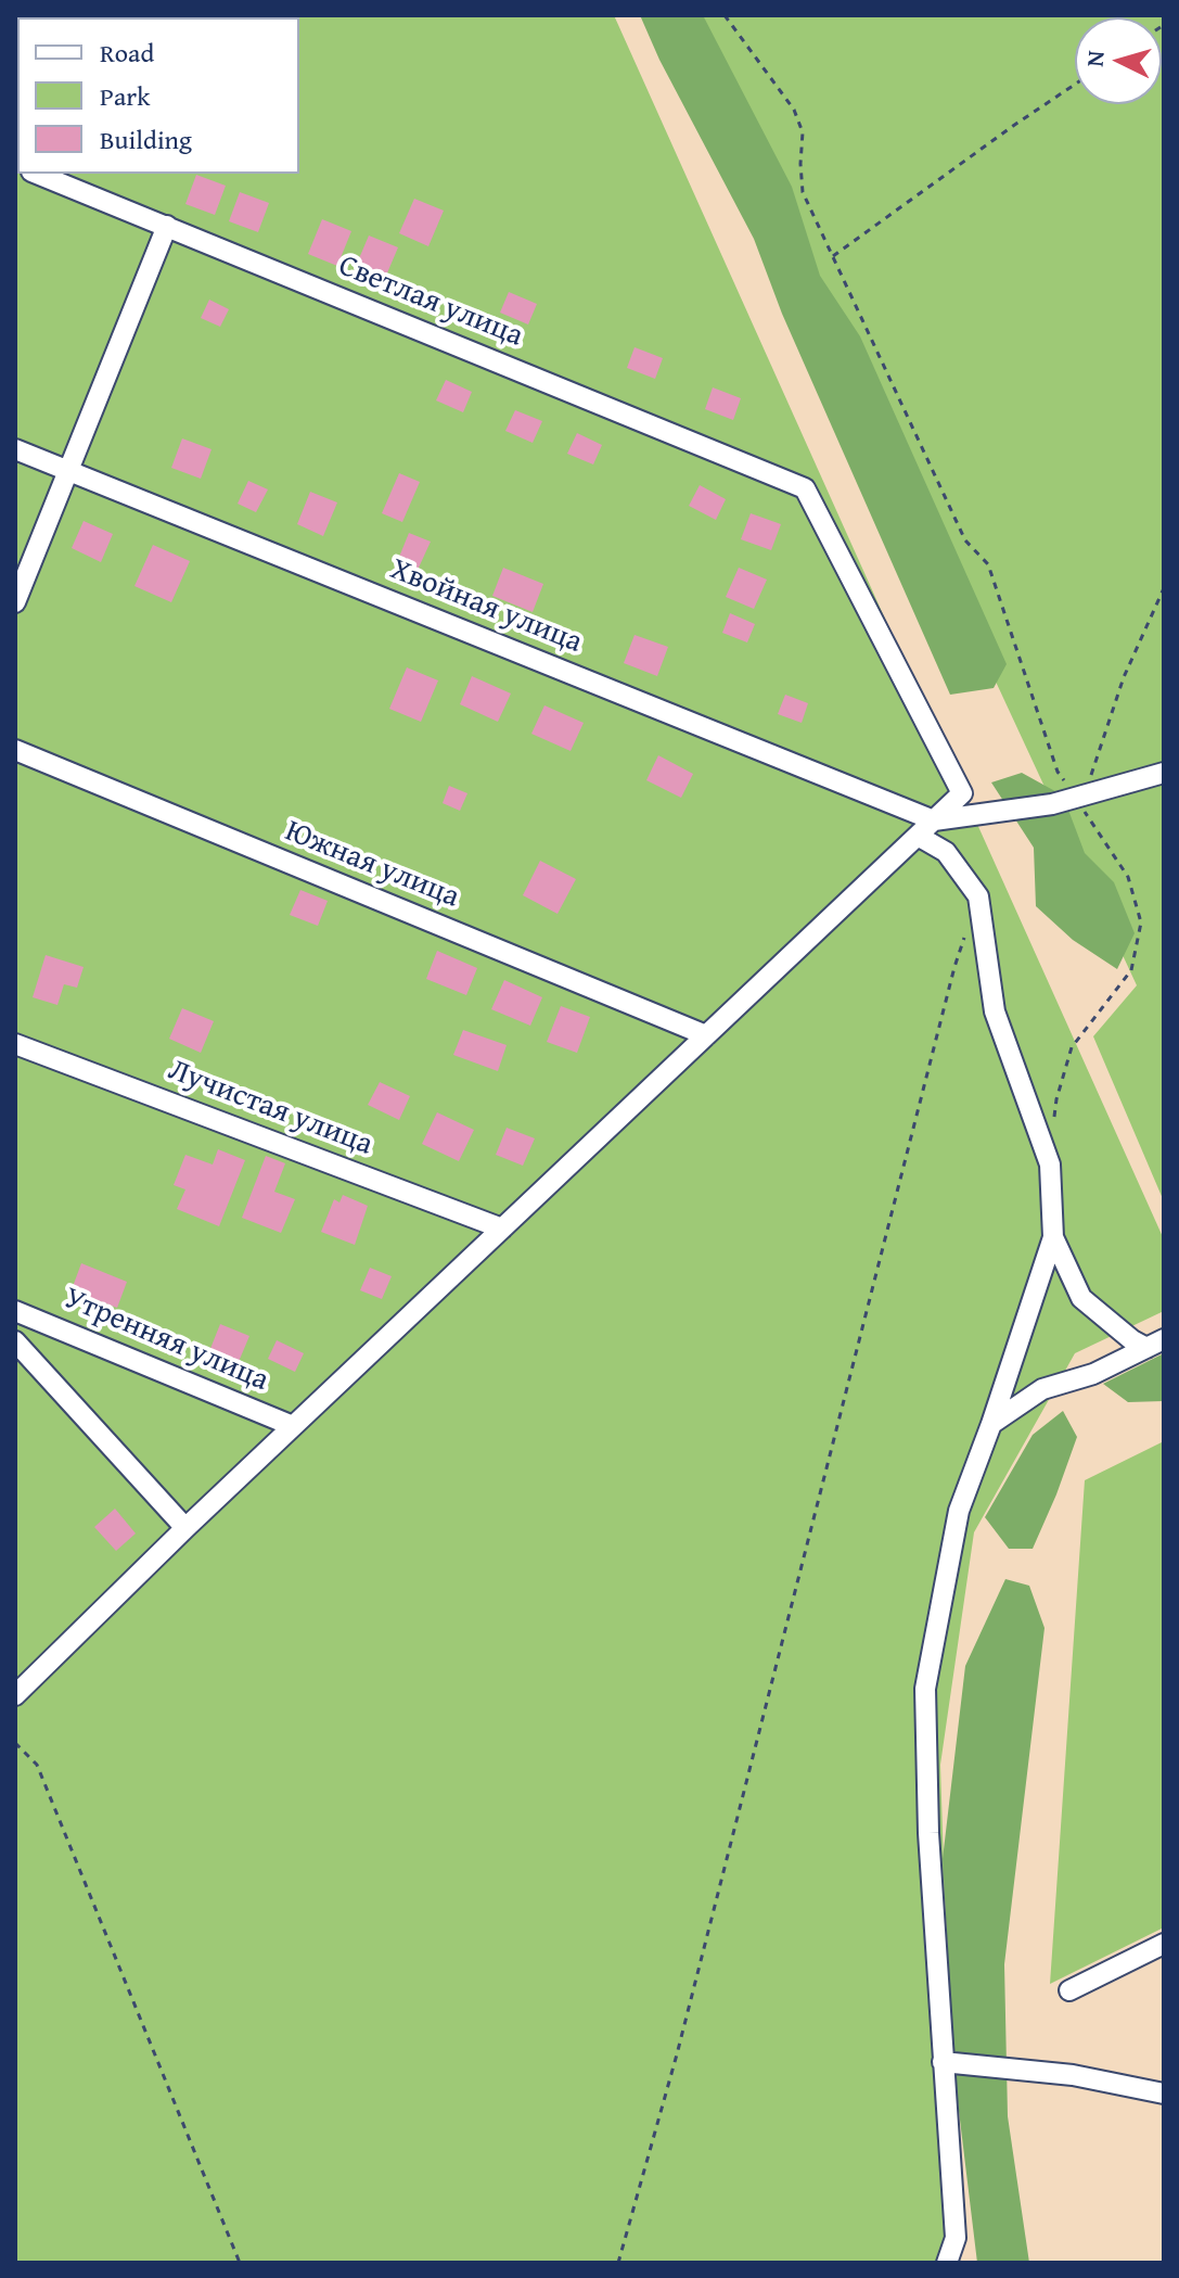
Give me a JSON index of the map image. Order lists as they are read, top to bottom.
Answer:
{
  "streets": {
    "street": [
      "Светлая улица",
      "Хвойная улица",
      "Южная улица",
      "Лучистая улица",
      "Утренняя улица"
    ]
  },
  "crossings": [
    ["Светлая улица", "Хвойная улица"]
  ],
  "legend": ["Road", "Park", "Building"],
  "north": "left"
}
